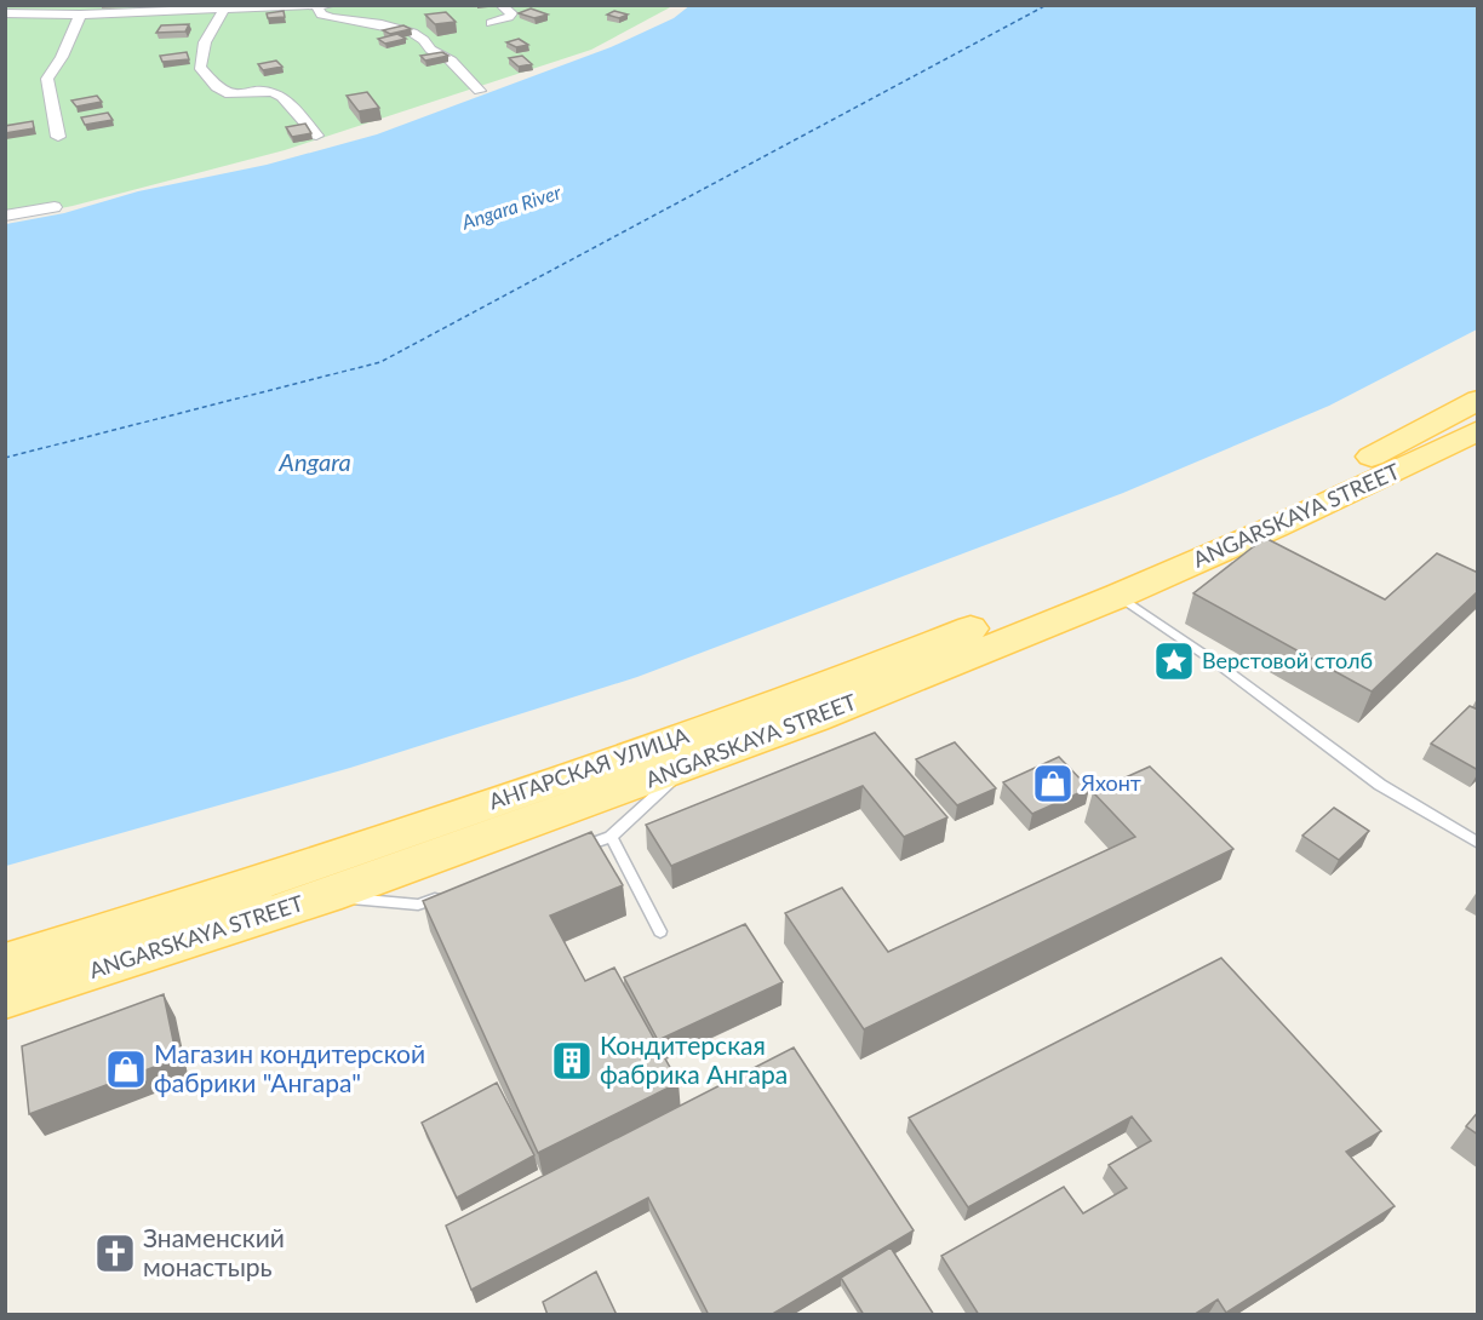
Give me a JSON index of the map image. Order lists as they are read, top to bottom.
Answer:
{
  "streets": {
    "main road": ["ANGARSKAYA STREET", "АНГАРСКАЯ УЛИЦА"]
  },
  "water": ["Angara River", "Angara"],
  "places": {
    "place": ["Верстовой столб"],
    "shop": ["Яхонт", "Магазин кондитерской фабрики \"Ангара\""],
    "building": ["Кондитерская фабрика Ангара"],
    "church": ["Знаменский монастырь"]
  }
}
